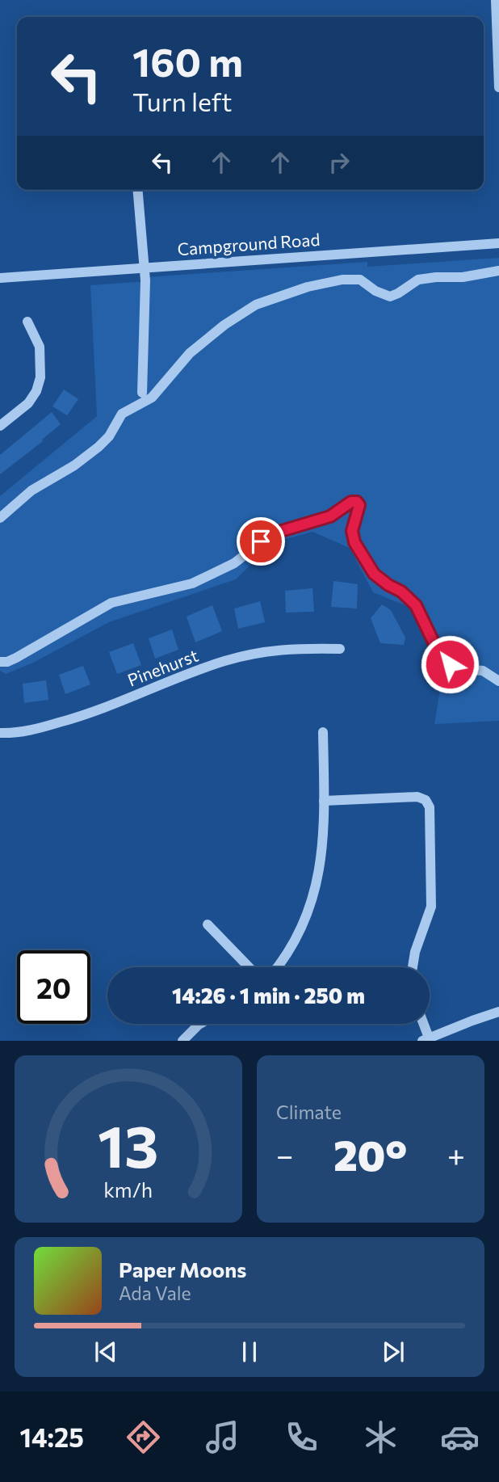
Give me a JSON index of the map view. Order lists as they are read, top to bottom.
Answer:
{
  "streets": {
    "street": ["Campground Road", "Pinehurst"]
  },
  "page": {
    "turn": ["160 m", "Turn left"],
    "limit": "20",
    "trip": "14:26 · 1 min · 250 m",
    "tile": "Climate",
    "heat": ["−", "20°", "+"],
    "song": ["Paper Moons", "Ada Vale"],
    "tabs": "14:25",
    "gauge": ["13", "km/h"]
  }
}
